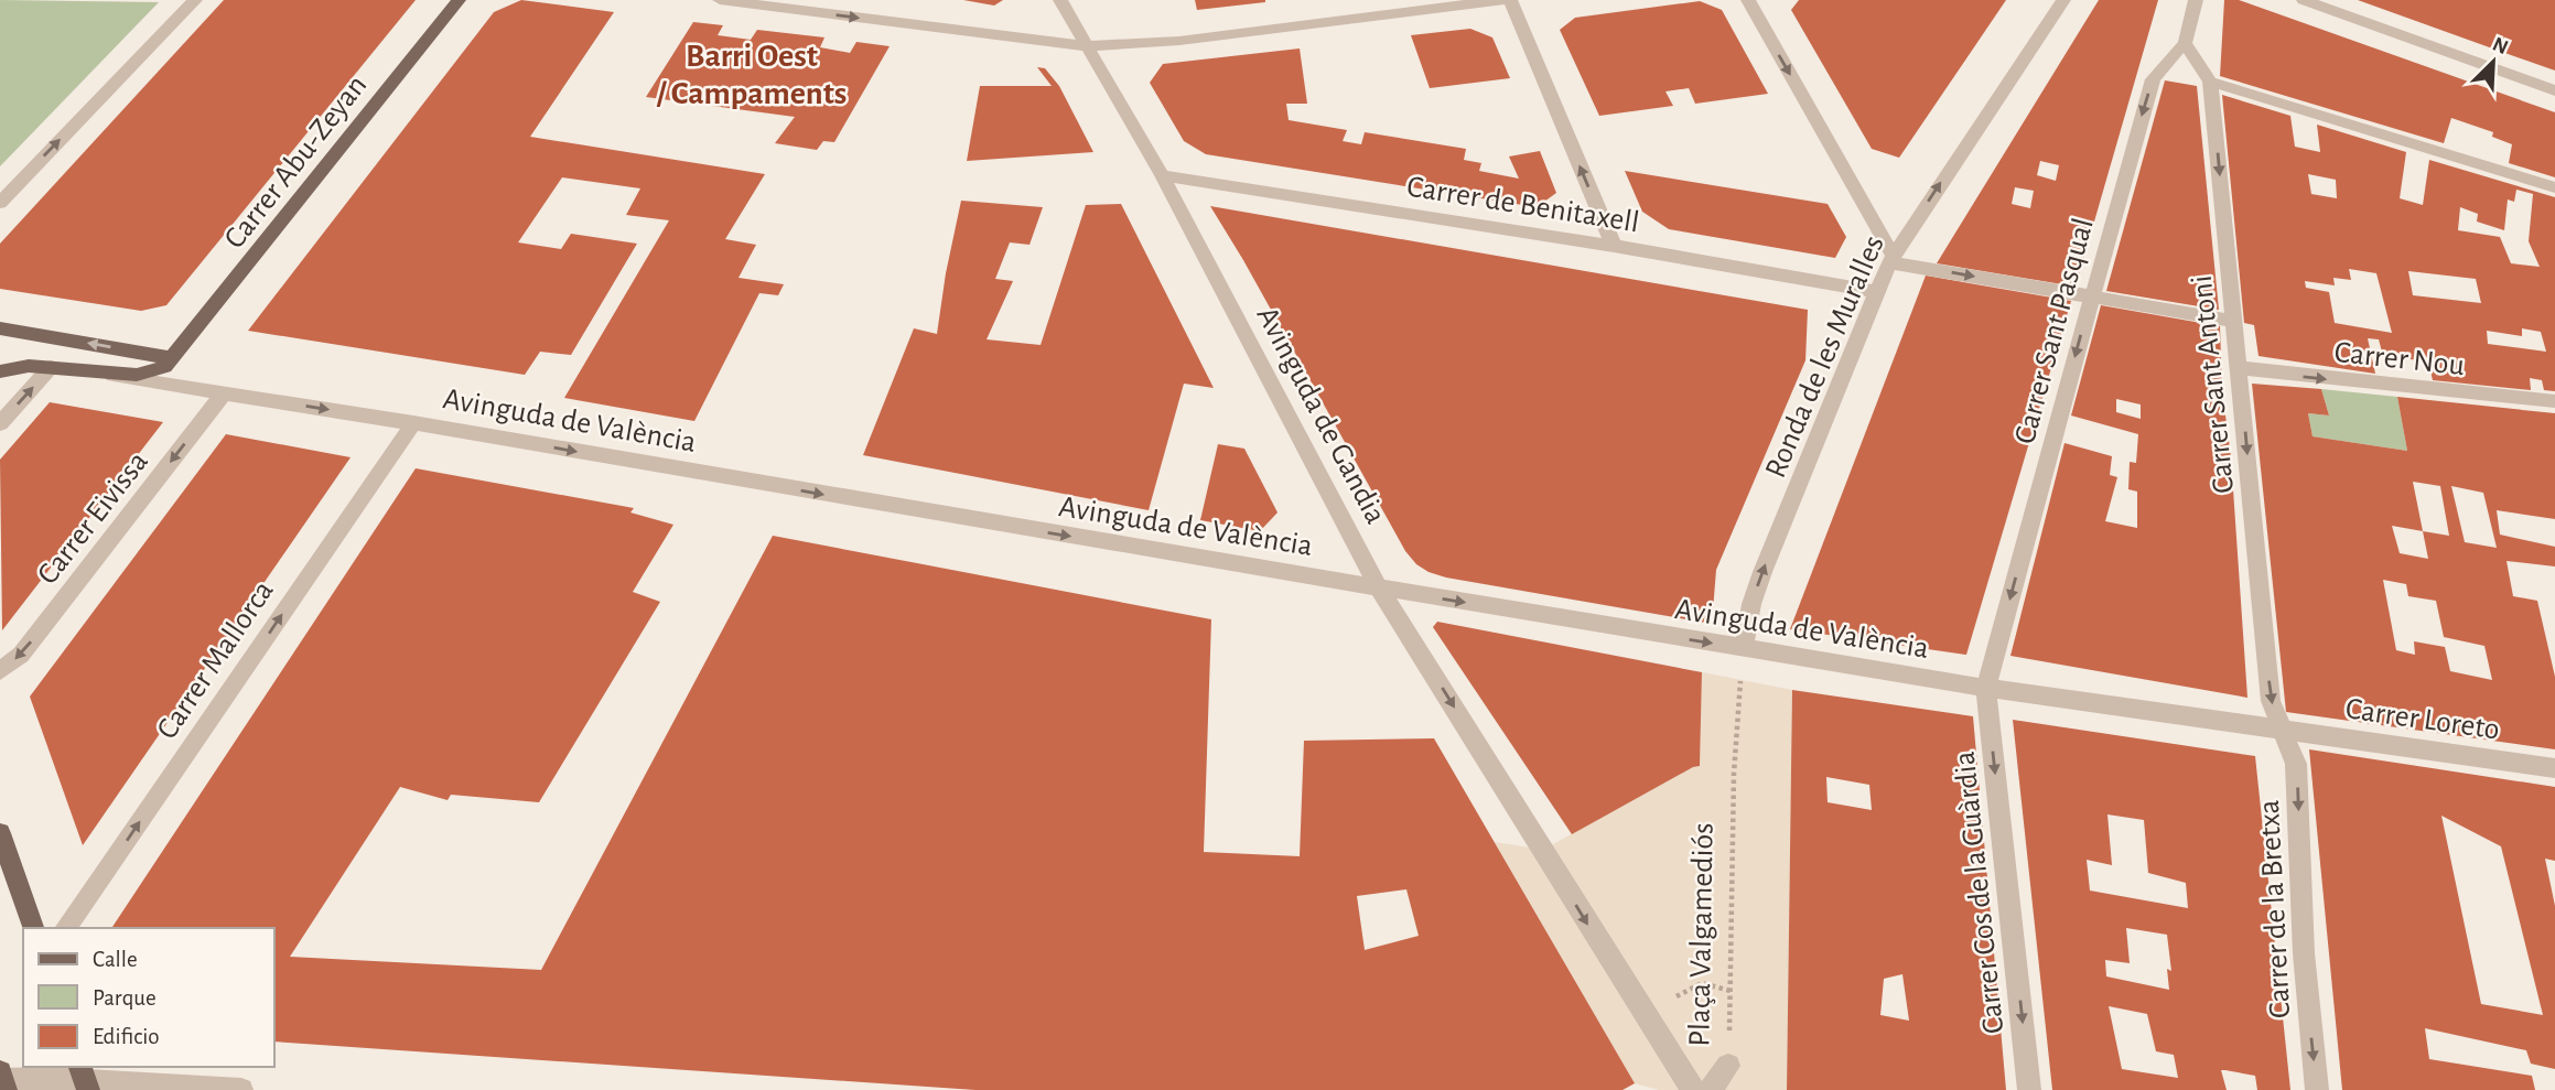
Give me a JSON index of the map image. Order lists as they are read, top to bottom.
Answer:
{
  "streets": {
    "main road": ["Carrer Abu-Zeyan", "Avinguda de València"],
    "street": [
      "Carrer de Benitaxell",
      "Carrer Sant Pasqual",
      "Ronda de les Muralles",
      "Carrer Nou",
      "Carrer Sant Antoni",
      "Avinguda de Gandia",
      "Carrer Eivissa",
      "Carrer Mallorca",
      "Carrer Loreto",
      "Carrer Cos de la Guàrdia",
      "Carrer de la Bretxa",
      "Plaça Valgamediós"
    ]
  },
  "crossings": [
    ["Carrer Abu-Zeyan", "Avinguda de València"],
    ["Carrer de Benitaxell", "Ronda de les Muralles"],
    ["Carrer de Benitaxell", "Avinguda de Gandia"],
    ["Carrer Sant Pasqual", "Carrer Sant Antoni"],
    ["Carrer Sant Pasqual", "Avinguda de València"],
    ["Carrer Sant Pasqual", "Carrer Cos de la Guàrdia"],
    ["Ronda de les Muralles", "Avinguda de València"],
    ["Ronda de les Muralles", "Plaça Valgamediós"],
    ["Carrer Nou", "Carrer Sant Antoni"],
    ["Carrer Sant Antoni", "Avinguda de València"],
    ["Carrer Sant Antoni", "Carrer Loreto"],
    ["Carrer Sant Antoni", "Carrer de la Bretxa"],
    ["Avinguda de Gandia", "Avinguda de València"],
    ["Avinguda de Gandia", "Plaça Valgamediós"],
    ["Avinguda de València", "Carrer Eivissa"],
    ["Avinguda de València", "Carrer Mallorca"],
    ["Avinguda de València", "Carrer Loreto"],
    ["Avinguda de València", "Carrer Cos de la Guàrdia"],
    ["Avinguda de València", "Carrer de la Bretxa"],
    ["Avinguda de València", "Plaça Valgamediós"],
    ["Carrer Loreto", "Carrer de la Bretxa"]
  ],
  "one_way": [
    "Carrer Sant Pasqual",
    "Ronda de les Muralles",
    "Carrer Nou",
    "Carrer Sant Antoni",
    "Avinguda de València",
    "Carrer Eivissa",
    "Carrer Mallorca",
    "Carrer Cos de la Guàrdia",
    "Carrer de la Bretxa",
    "Plaça Valgamediós"
  ],
  "districts": ["Barri Oest / Campaments"],
  "legend": ["Calle", "Parque", "Edificio"],
  "north": "top right"
}
